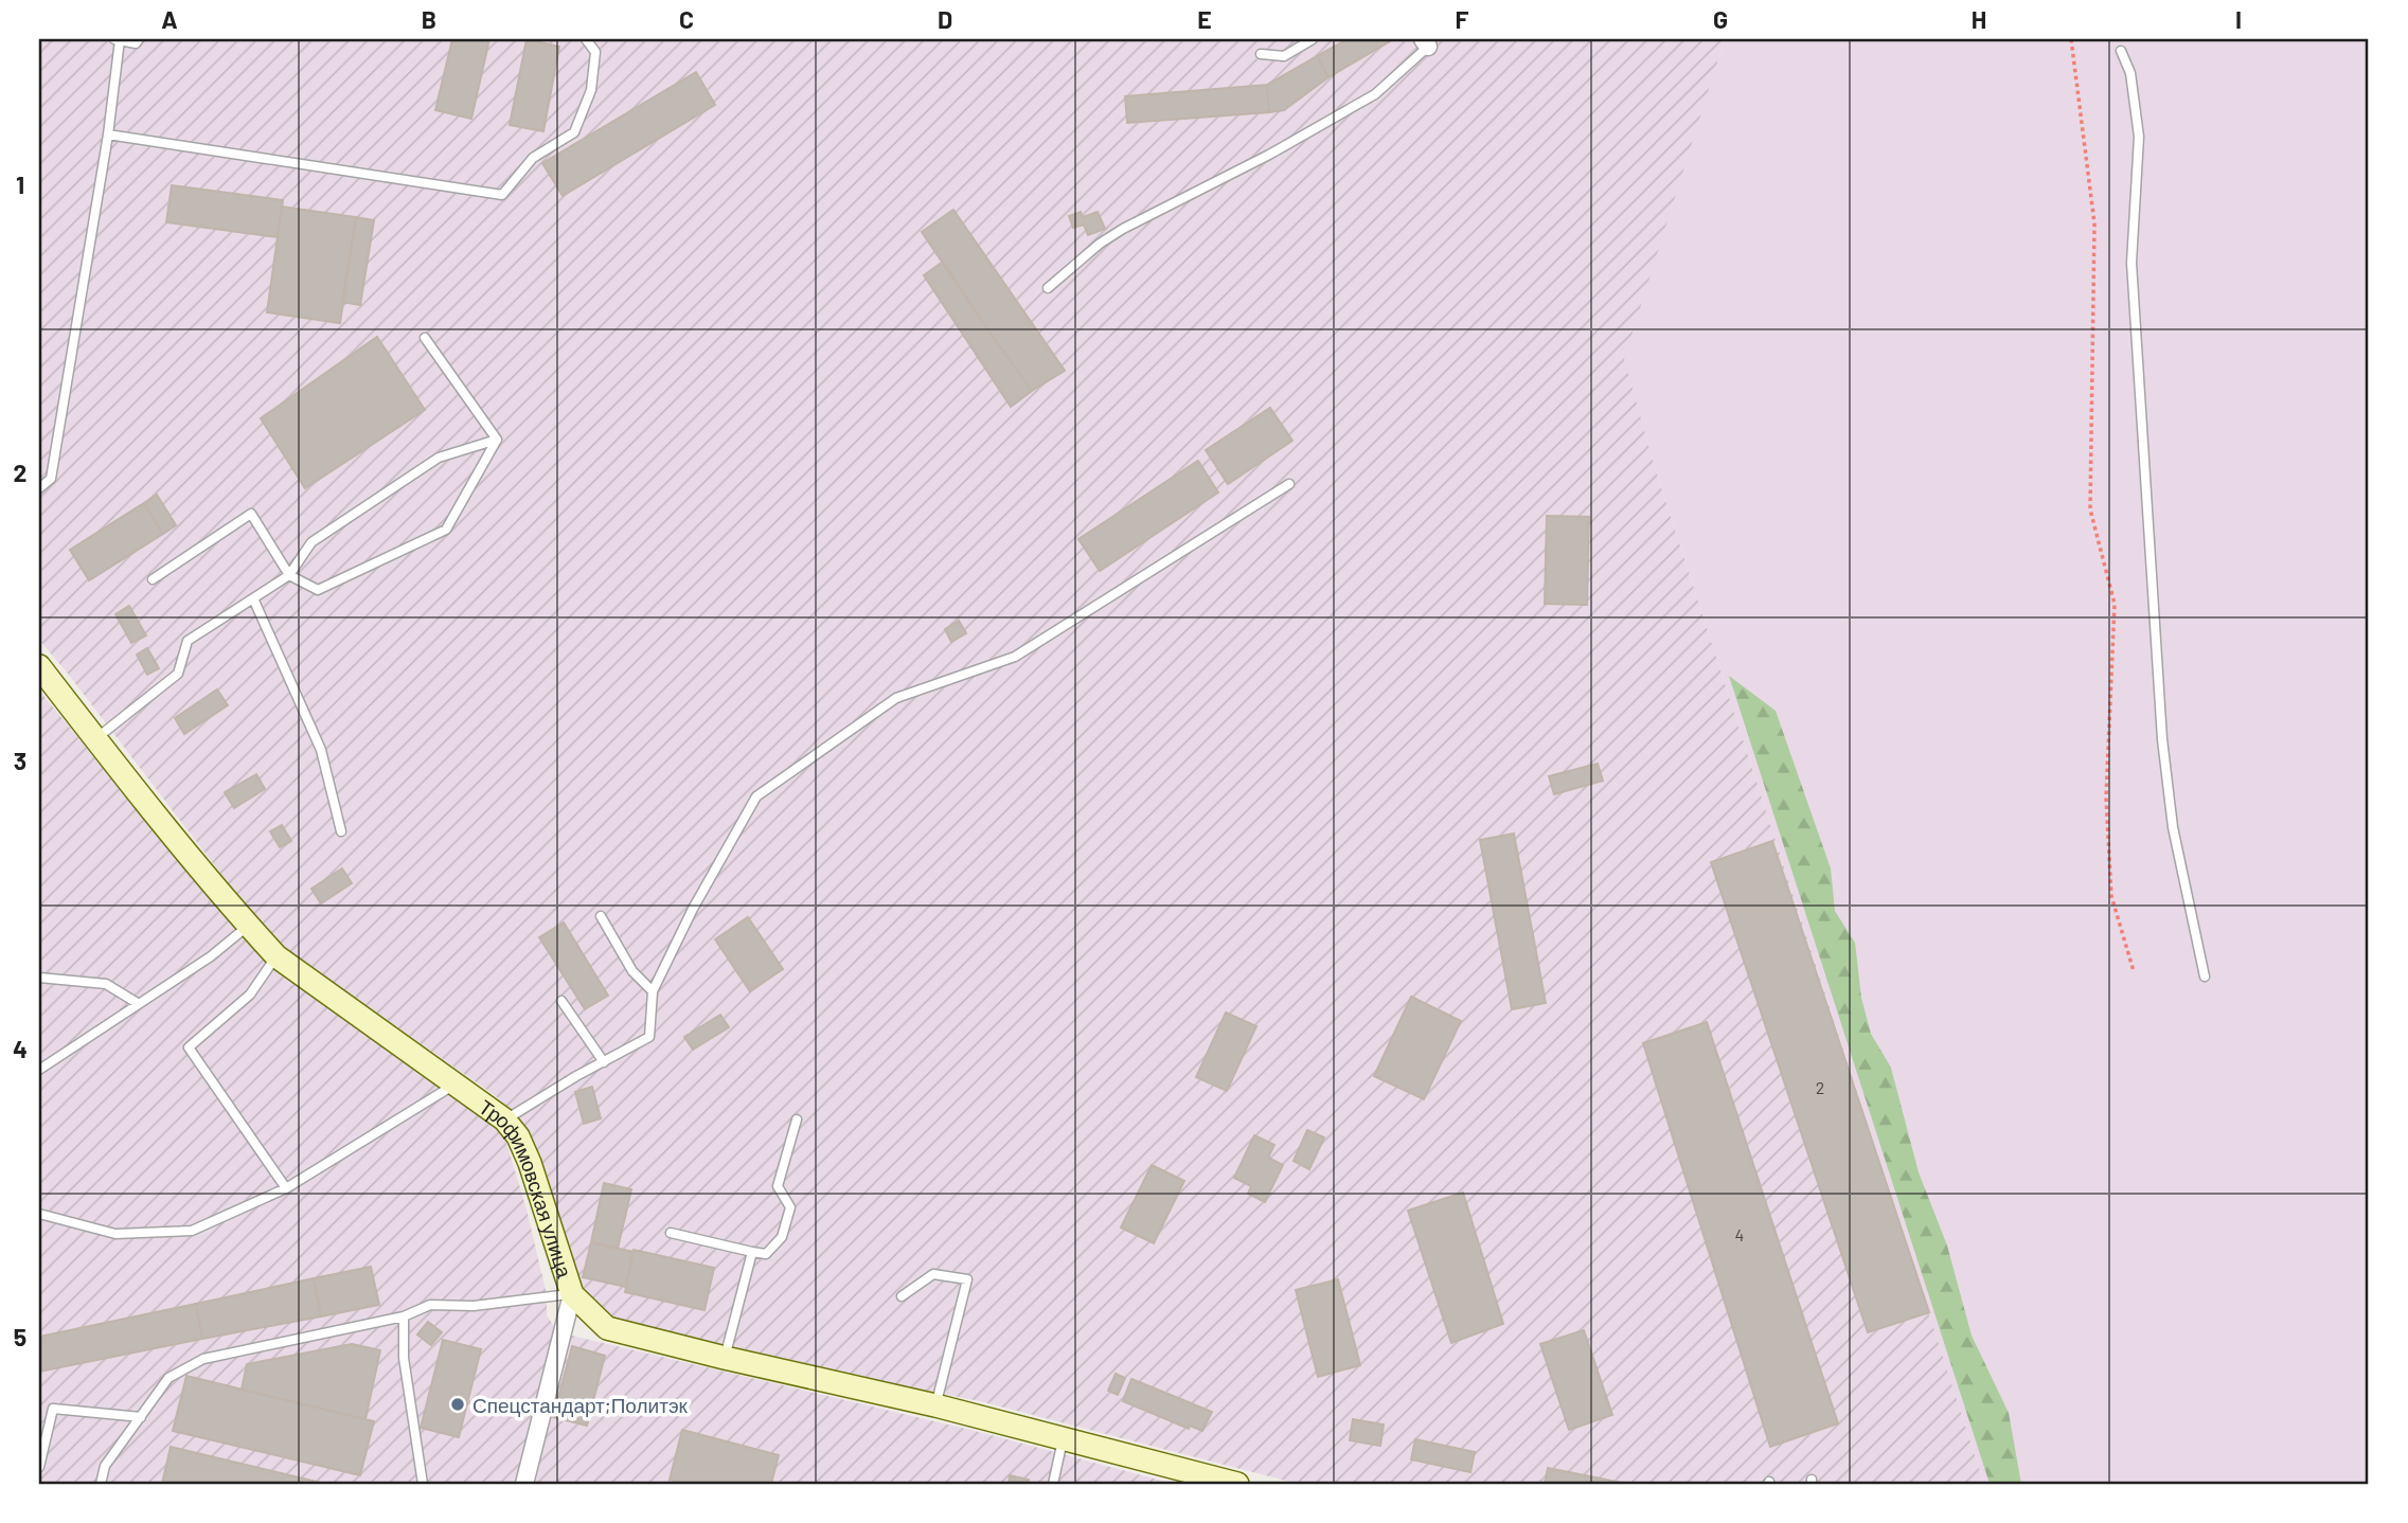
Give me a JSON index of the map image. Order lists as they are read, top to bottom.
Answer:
{
  "streets": {
    "street": ["Трофимовская улица"]
  },
  "places": ["Спецстандарт;Политэк"],
  "house_numbers": ["2", "4"],
  "grid": {
    "columns": [
      "A",
      "B",
      "C",
      "D",
      "E",
      "F",
      "G",
      "H",
      "I"
    ],
    "rows": [
      "1",
      "2",
      "3",
      "4",
      "5"
    ]
  }
}
